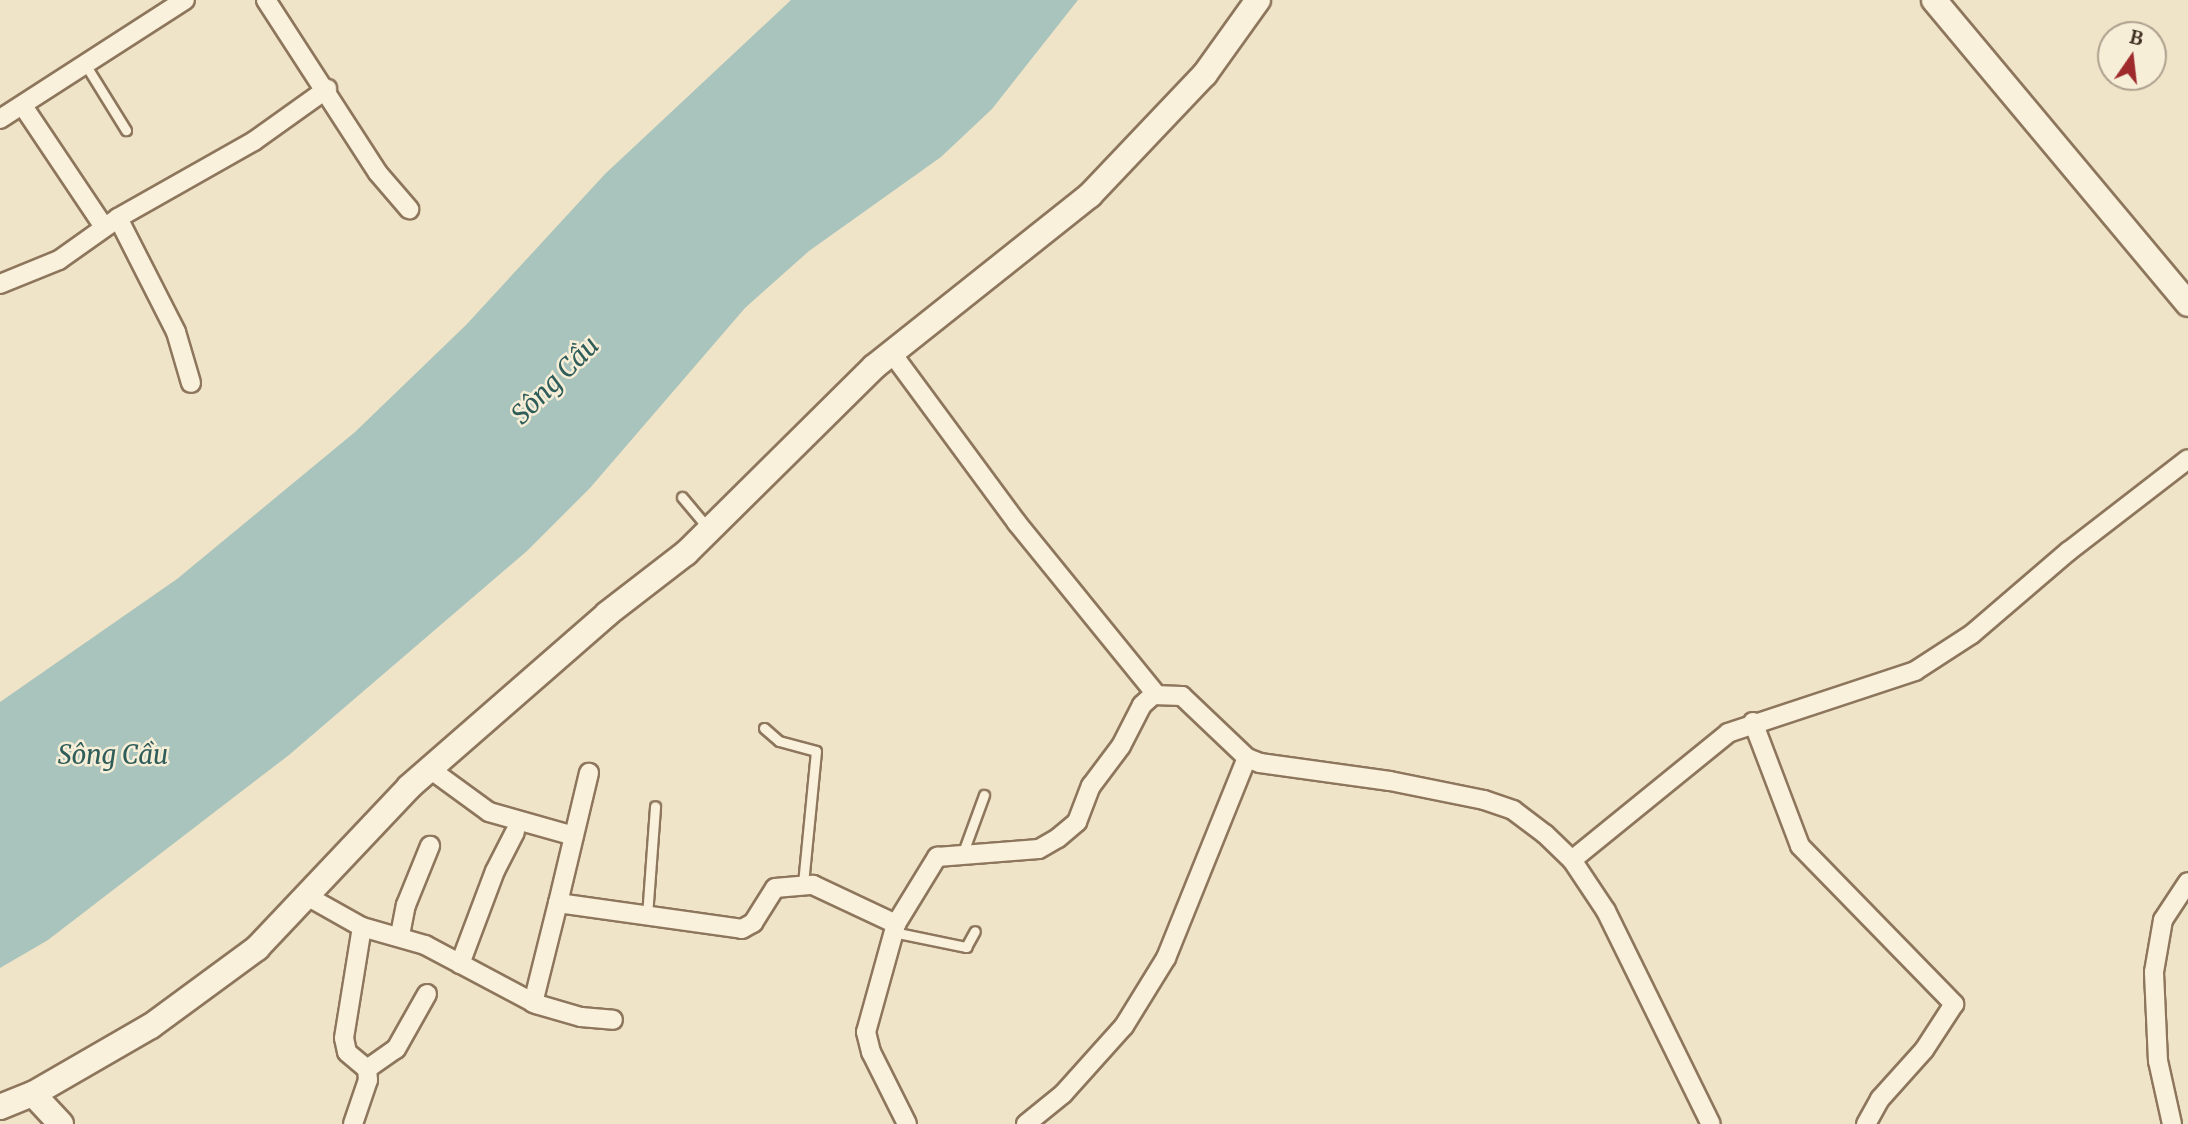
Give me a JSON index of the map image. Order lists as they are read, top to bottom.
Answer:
{
  "water": ["Sông Cầu"],
  "north": "top"
}
